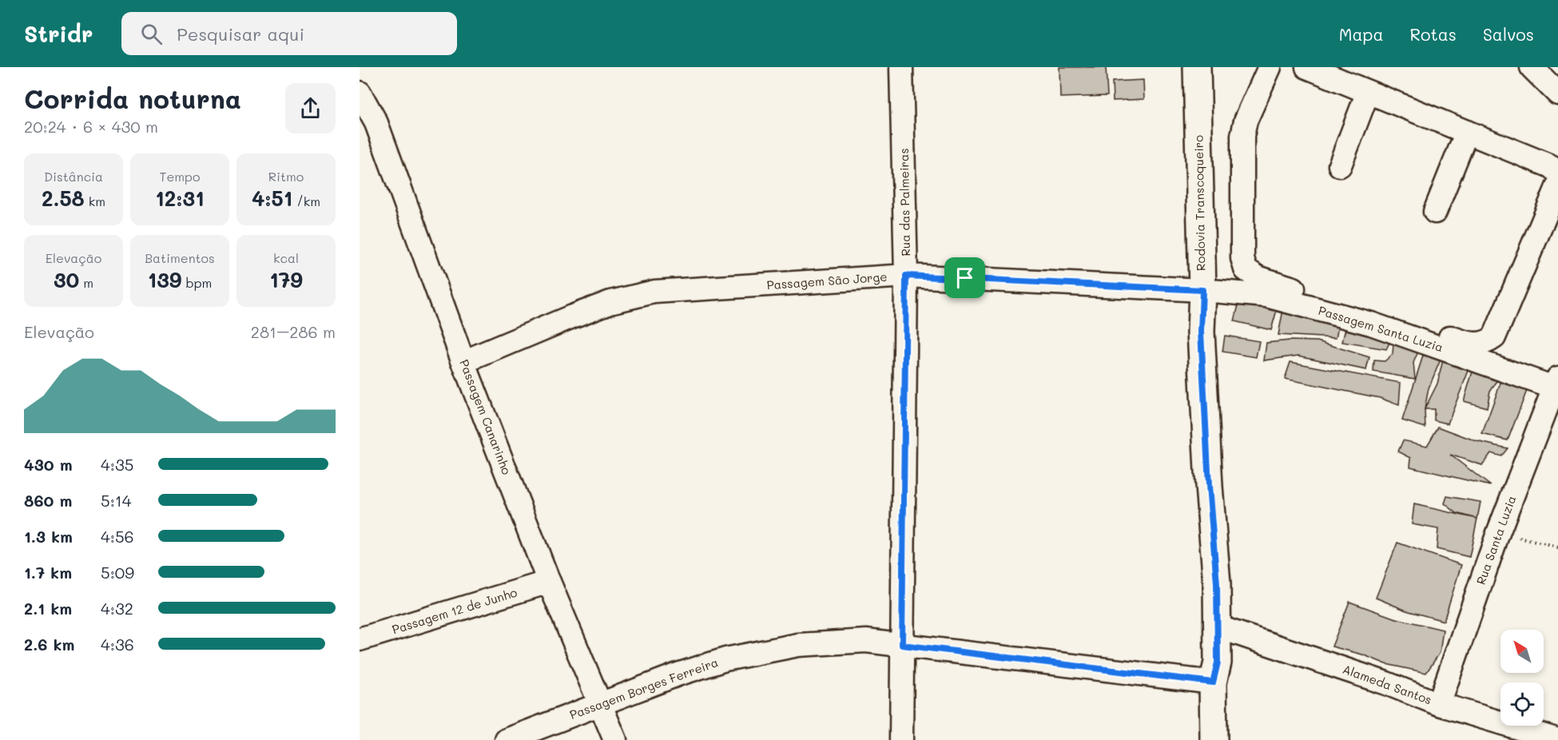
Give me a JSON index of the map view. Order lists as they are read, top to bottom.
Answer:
{
  "streets": {
    "main road": ["Rodovia Transcoqueiro"],
    "street": [
      "Rua das Palmeiras",
      "Passagem São Jorge",
      "Passagem Santa Luzia",
      "Passagem Canarinho",
      "Rua Santa Luzia",
      "Passagem 12 de Junho",
      "Alameda Santos",
      "Passagem Borges Ferreira"
    ]
  },
  "crossings": [
    ["Rua das Palmeiras", "Passagem São Jorge"],
    ["Rua das Palmeiras", "Passagem Borges Ferreira"],
    ["Rodovia Transcoqueiro", "Passagem São Jorge"],
    ["Rodovia Transcoqueiro", "Passagem Santa Luzia"],
    ["Rodovia Transcoqueiro", "Alameda Santos"],
    ["Rodovia Transcoqueiro", "Passagem Borges Ferreira"],
    ["Passagem São Jorge", "Passagem Santa Luzia"],
    ["Passagem São Jorge", "Passagem Canarinho"],
    ["Passagem Santa Luzia", "Rua Santa Luzia"],
    ["Passagem Canarinho", "Passagem 12 de Junho"],
    ["Passagem Canarinho", "Passagem Borges Ferreira"],
    ["Rua Santa Luzia", "Alameda Santos"]
  ],
  "north": "top left",
  "page": {
    "header": "Stridr",
    "search": "Pesquisar aqui",
    "nav": ["Mapa", "Rotas", "Salvos"],
    "heading": ["Corrida noturna", "20:24 · 6 × 430 m"],
    "stats": [
      ["Distância", "2.58 km"],
      ["Tempo", "12:31"],
      ["Ritmo", "4:51 /km"],
      ["Elevação", "30 m"],
      ["Batimentos", "139 bpm"],
      ["kcal", "179"]
    ],
    "chart": ["Elevação", "281–286 m"],
    "list": [
      {
        "name": "430 m",
        "note": "4:35"
      },
      {
        "name": "860 m",
        "note": "5:14"
      },
      {
        "name": "1.3 km",
        "note": "4:56"
      },
      {
        "name": "1.7 km",
        "note": "5:09"
      },
      {
        "name": "2.1 km",
        "note": "4:32"
      },
      {
        "name": "2.6 km",
        "note": "4:36"
      }
    ]
  }
}
